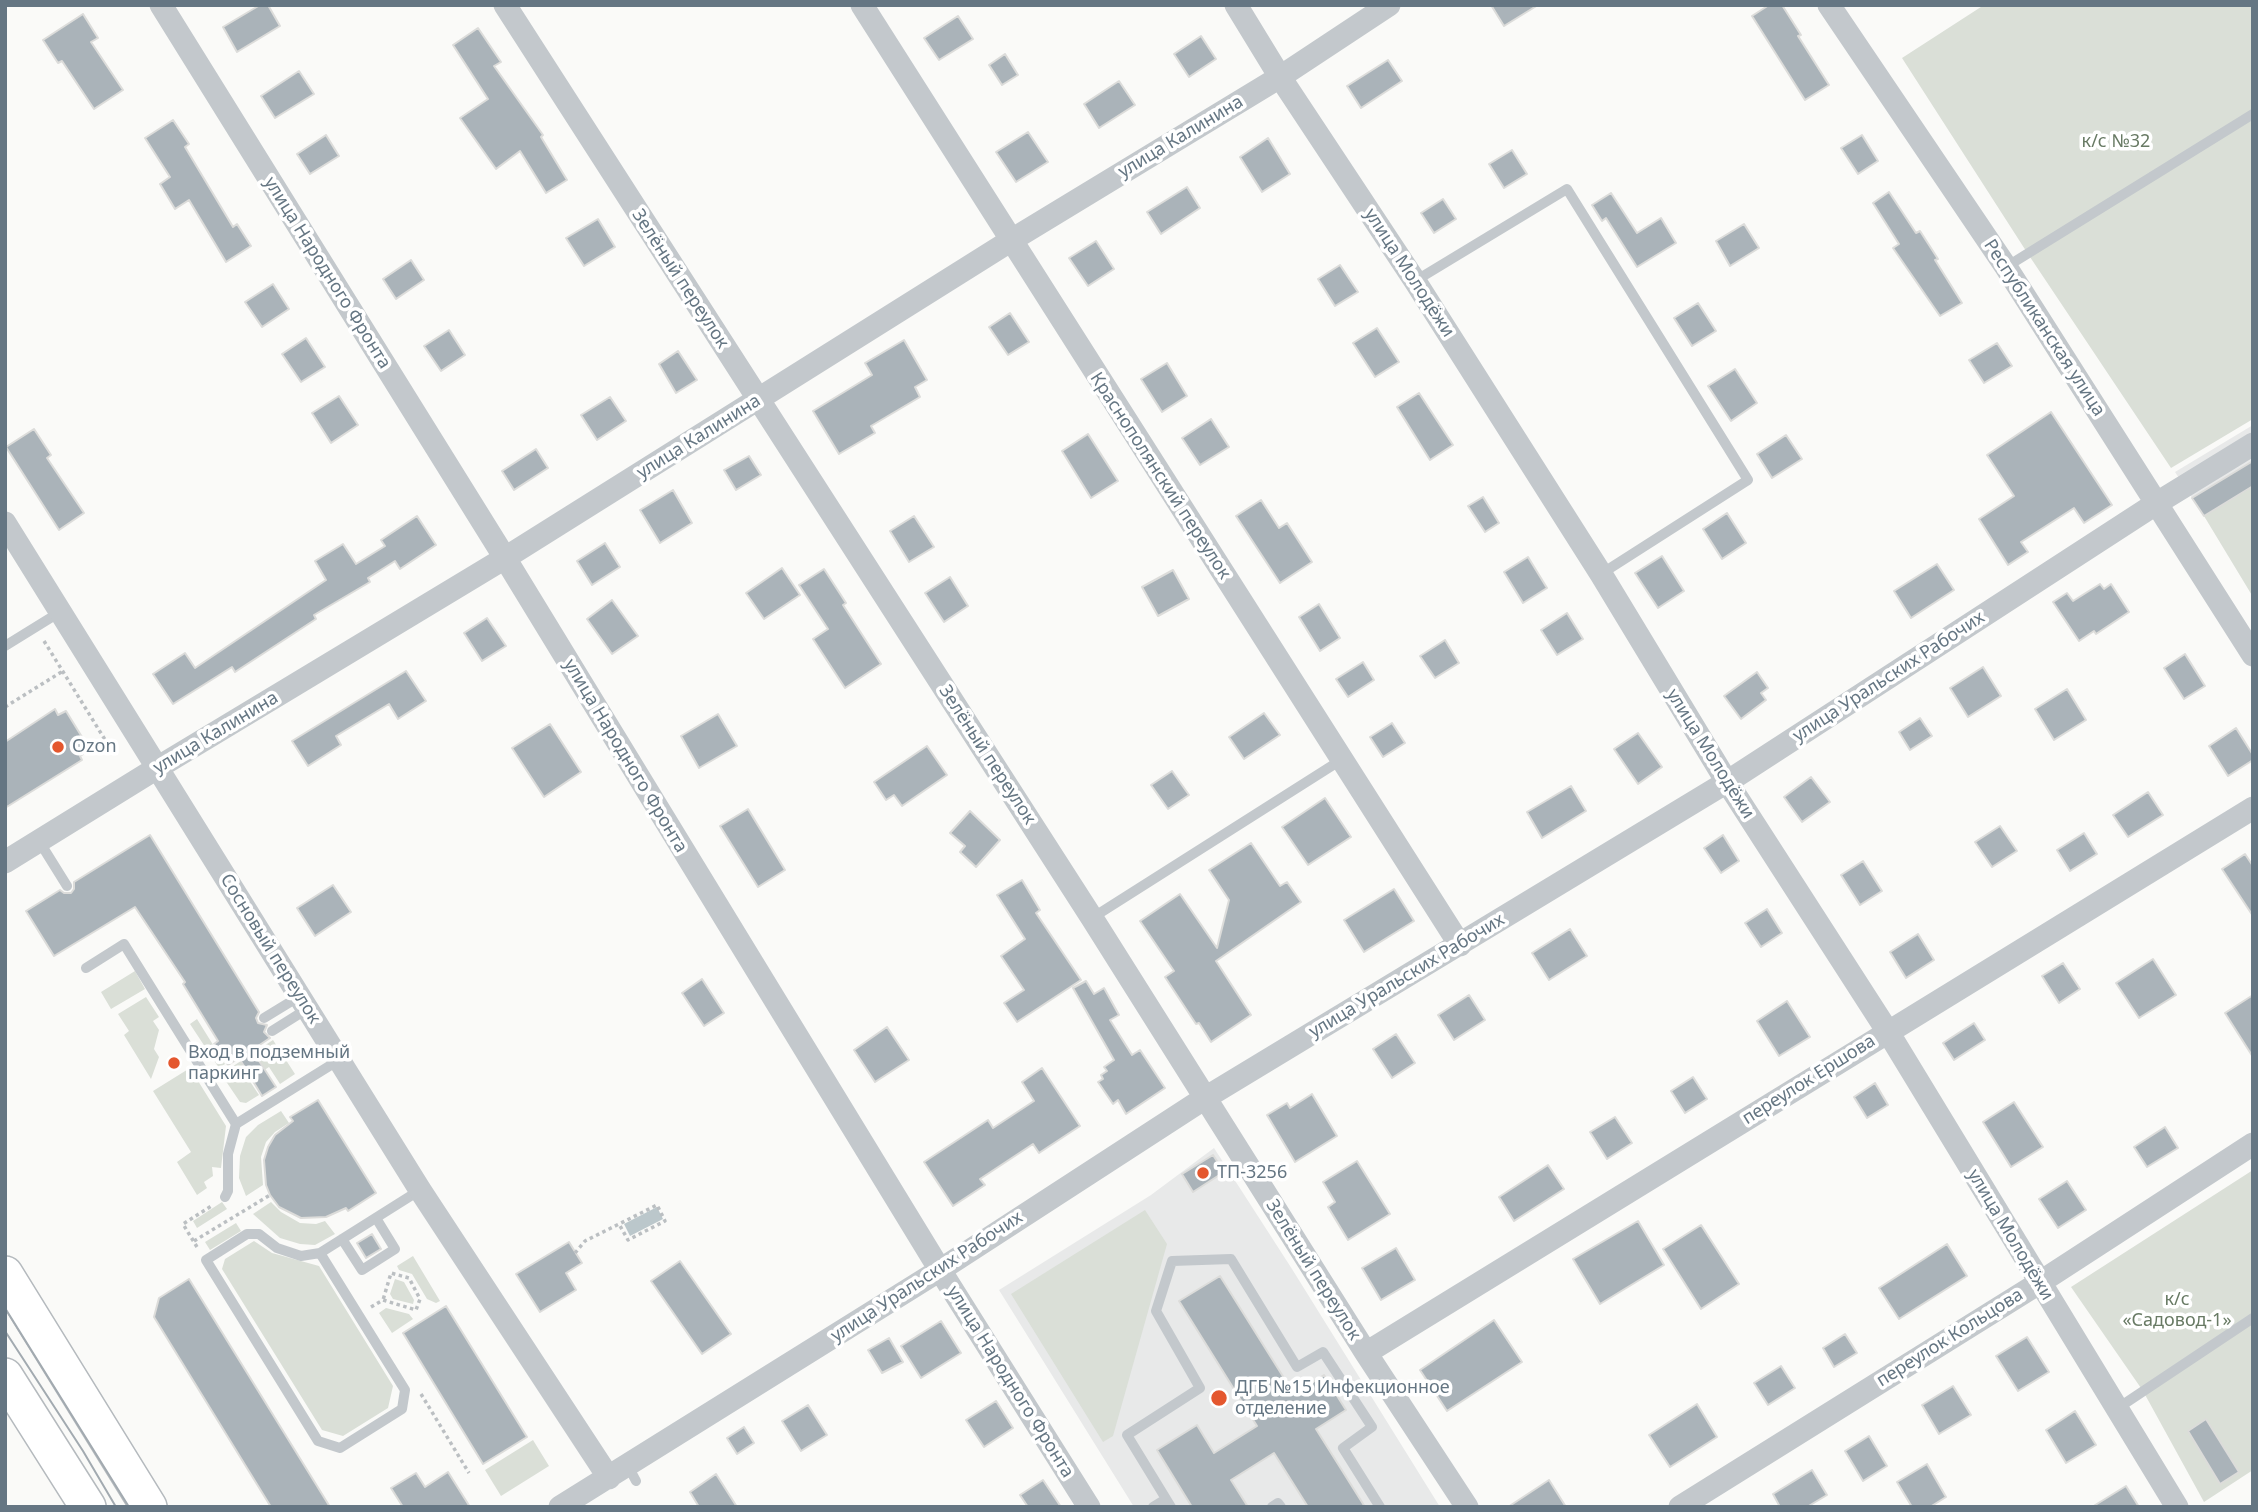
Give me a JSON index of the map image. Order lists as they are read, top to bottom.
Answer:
{
  "streets": {
    "street": [
      "улица Калинина",
      "улица Народного Фронта",
      "улица Молодёжи",
      "Зелёный переулок",
      "Республиканская улица",
      "Краснополянский переулок",
      "улица Уральских Рабочих",
      "Сосновый переулок",
      "переулок Ершова",
      "переулок Кольцова"
    ]
  },
  "crossings": [
    ["улица Калинина", "улица Народного Фронта"],
    ["улица Калинина", "улица Молодёжи"],
    ["улица Калинина", "Зелёный переулок"],
    ["улица Калинина", "Краснополянский переулок"],
    ["улица Калинина", "Сосновый переулок"],
    ["улица Народного Фронта", "улица Уральских Рабочих"],
    ["улица Молодёжи", "улица Уральских Рабочих"],
    ["улица Молодёжи", "переулок Ершова"],
    ["улица Молодёжи", "переулок Кольцова"],
    ["Зелёный переулок", "улица Уральских Рабочих"],
    ["Зелёный переулок", "переулок Ершова"],
    ["Республиканская улица", "улица Уральских Рабочих"],
    ["Краснополянский переулок", "улица Уральских Рабочих"],
    ["улица Уральских Рабочих", "Сосновый переулок"]
  ],
  "parks": ["к/с №32", "к/с «Садовод-1»"],
  "places": [
    "Ozon",
    "Вход в подземный паркинг",
    "ТП-3256",
    "ДГБ №15 Инфекционное отделение"
  ]
}
